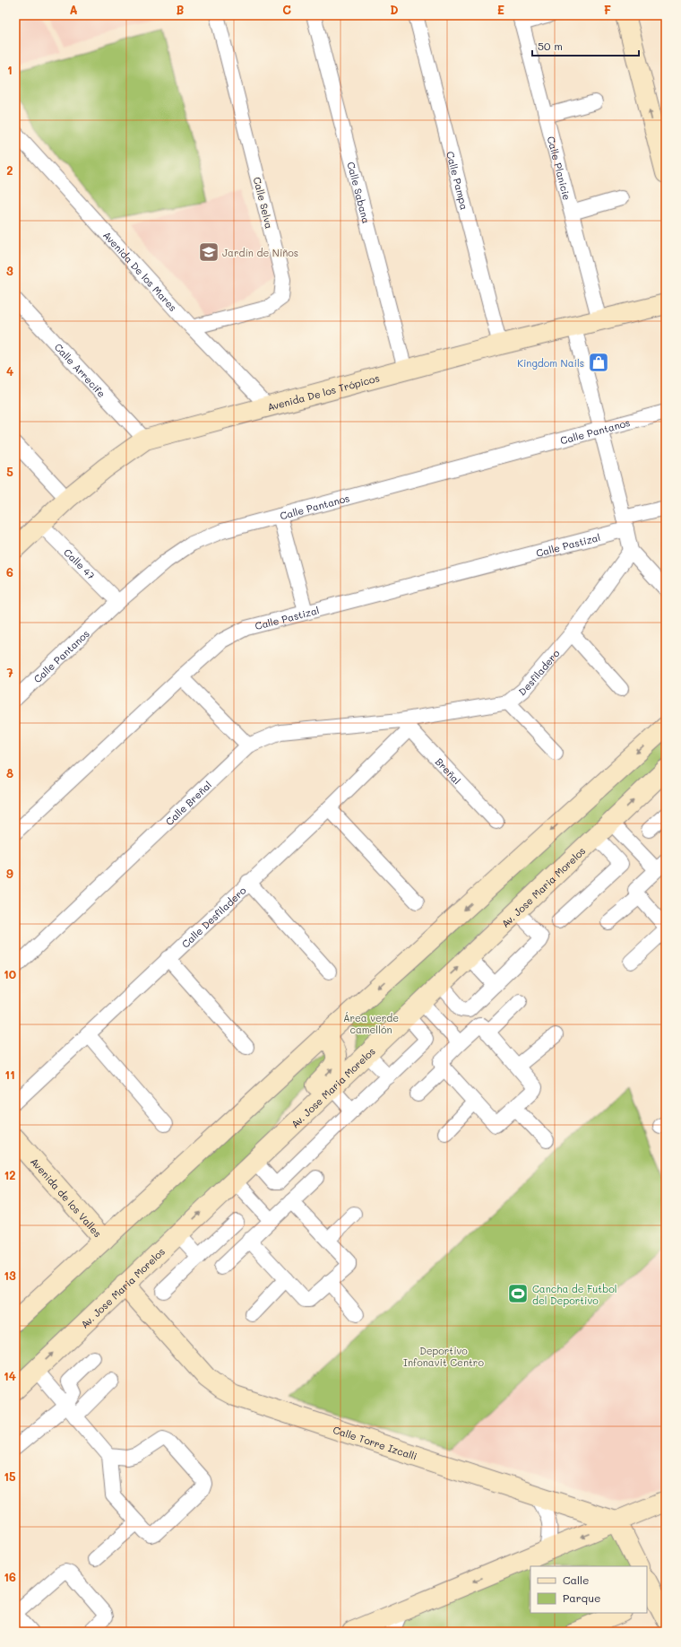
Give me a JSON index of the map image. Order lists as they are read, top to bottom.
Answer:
{
  "streets": {
    "main road": [
      "Avenida De los Trópicos",
      "Av. Jose Maria Morelos",
      "Avenida de los Valles",
      "Calle Torre Izcalli"
    ],
    "street": [
      "Calle Planicie",
      "Calle Pampa",
      "Calle Sabana",
      "Calle Selva",
      "Avenida De los Mares",
      "Calle Arrecife",
      "Calle Pantanos",
      "Calle Pastizal",
      "Calle 47",
      "Desfiladero",
      "Breñal",
      "Calle Breñal",
      "Calle Desfiladero"
    ]
  },
  "crossings": [
    ["Calle Planicie", "Avenida De los Trópicos"],
    ["Calle Pampa", "Avenida De los Trópicos"],
    ["Calle Sabana", "Avenida De los Trópicos"],
    ["Calle Selva", "Avenida De los Mares"],
    ["Avenida De los Mares", "Avenida De los Trópicos"],
    ["Calle Arrecife", "Avenida De los Trópicos"],
    ["Avenida De los Trópicos", "Calle 47"],
    ["Calle Pantanos", "Calle 47"],
    ["Breñal", "Calle Breñal"],
    ["Breñal", "Calle Desfiladero"],
    ["Calle Breñal", "Calle Desfiladero"],
    ["Av. Jose Maria Morelos", "Calle Torre Izcalli"]
  ],
  "parks": ["Área verde camellón", "Deportivo Infonavit Centro"],
  "places": {
    "school or university": ["Jardín de Niños"],
    "shop": ["Kingdom Nails"],
    "sports": ["Cancha de Futbol del Deportivo"]
  },
  "legend": ["Calle", "Parque"],
  "scale_bar": "50 m",
  "grid": {
    "columns": [
      "A",
      "B",
      "C",
      "D",
      "E",
      "F"
    ],
    "rows": [
      "1",
      "2",
      "3",
      "4",
      "5",
      "6",
      "7",
      "8",
      "9",
      "10",
      "11",
      "12",
      "13",
      "14",
      "15",
      "16"
    ]
  }
}
